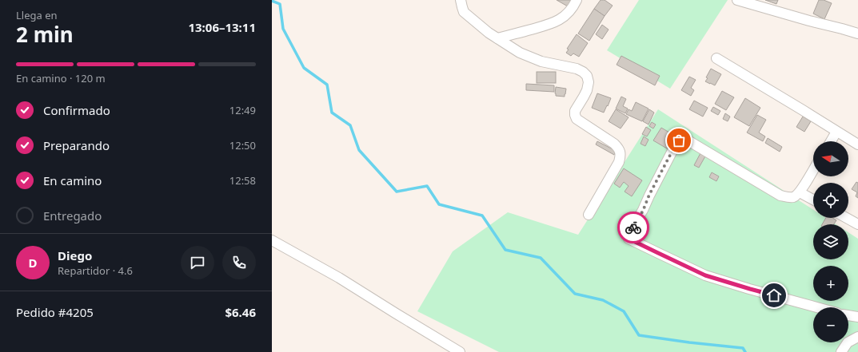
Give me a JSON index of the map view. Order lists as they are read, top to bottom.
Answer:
{
  "north": "left",
  "page": {
    "heading": ["2 min", "Llega en", "13:06–13:11"],
    "panel": [
      "Diego",
      "Repartidor · 4.6",
      "Pedido #4205",
      "$6.46"
    ],
    "bar": "En camino · 120 m",
    "list": [
      ["Confirmado", "12:49"],
      ["Preparando", "12:50"],
      ["En camino", "12:58"],
      "Entregado"
    ],
    "map_buttons": ["+", "−"],
    "round": "D"
  }
}
